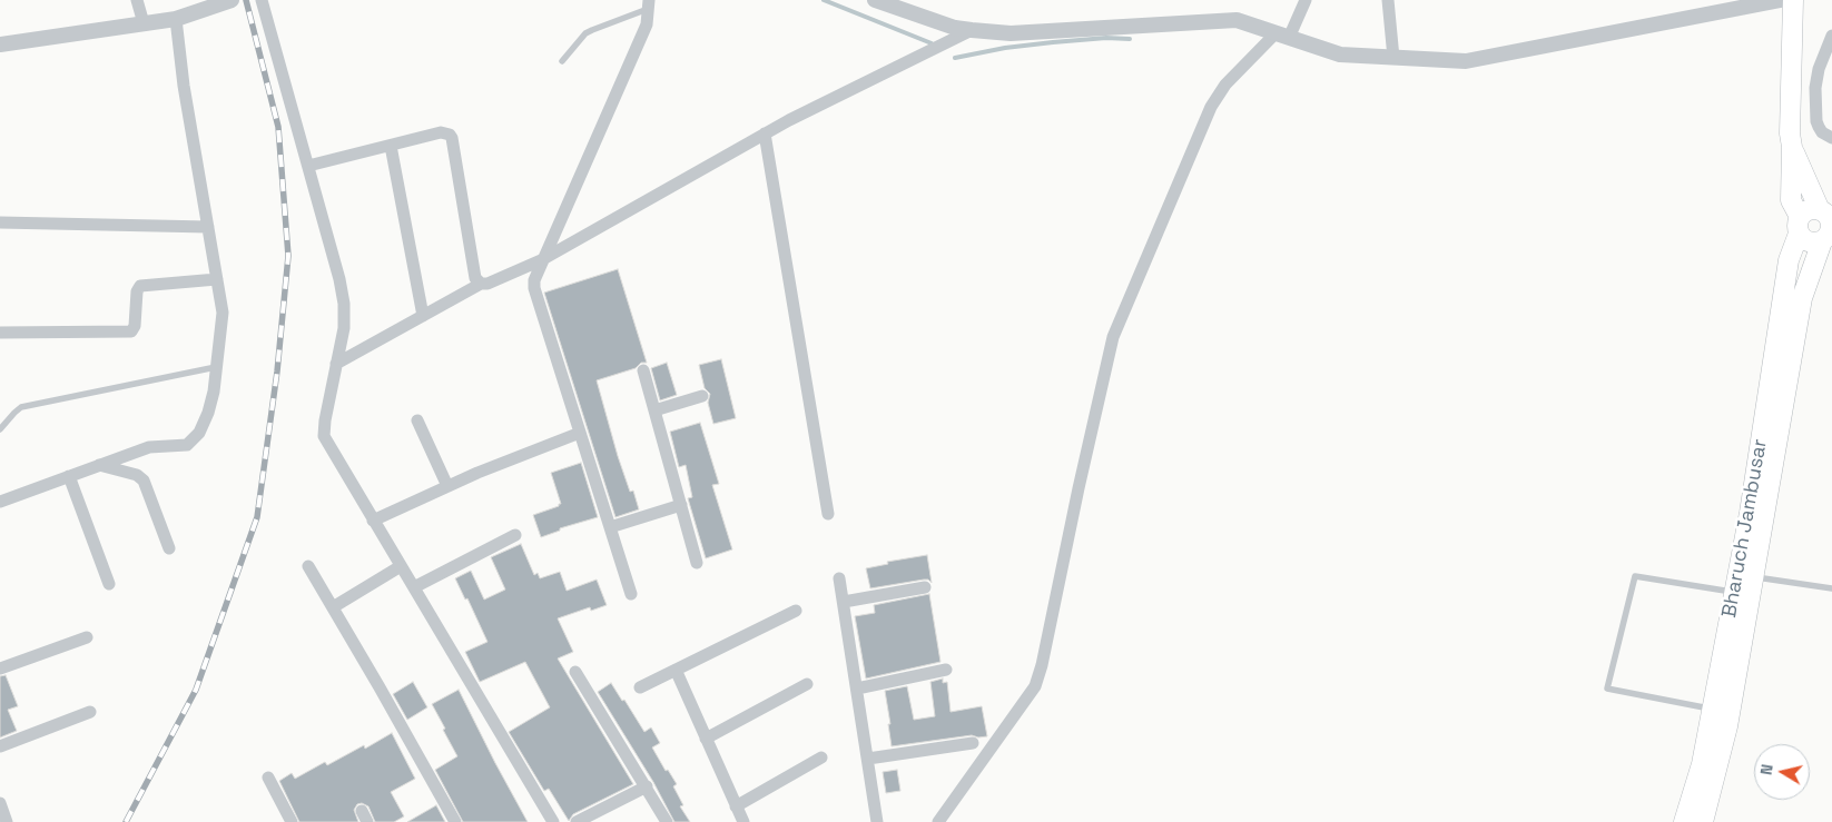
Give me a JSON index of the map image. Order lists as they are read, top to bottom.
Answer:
{
  "streets": {
    "main road": ["Bharuch Jambusar"]
  },
  "north": "left"
}
